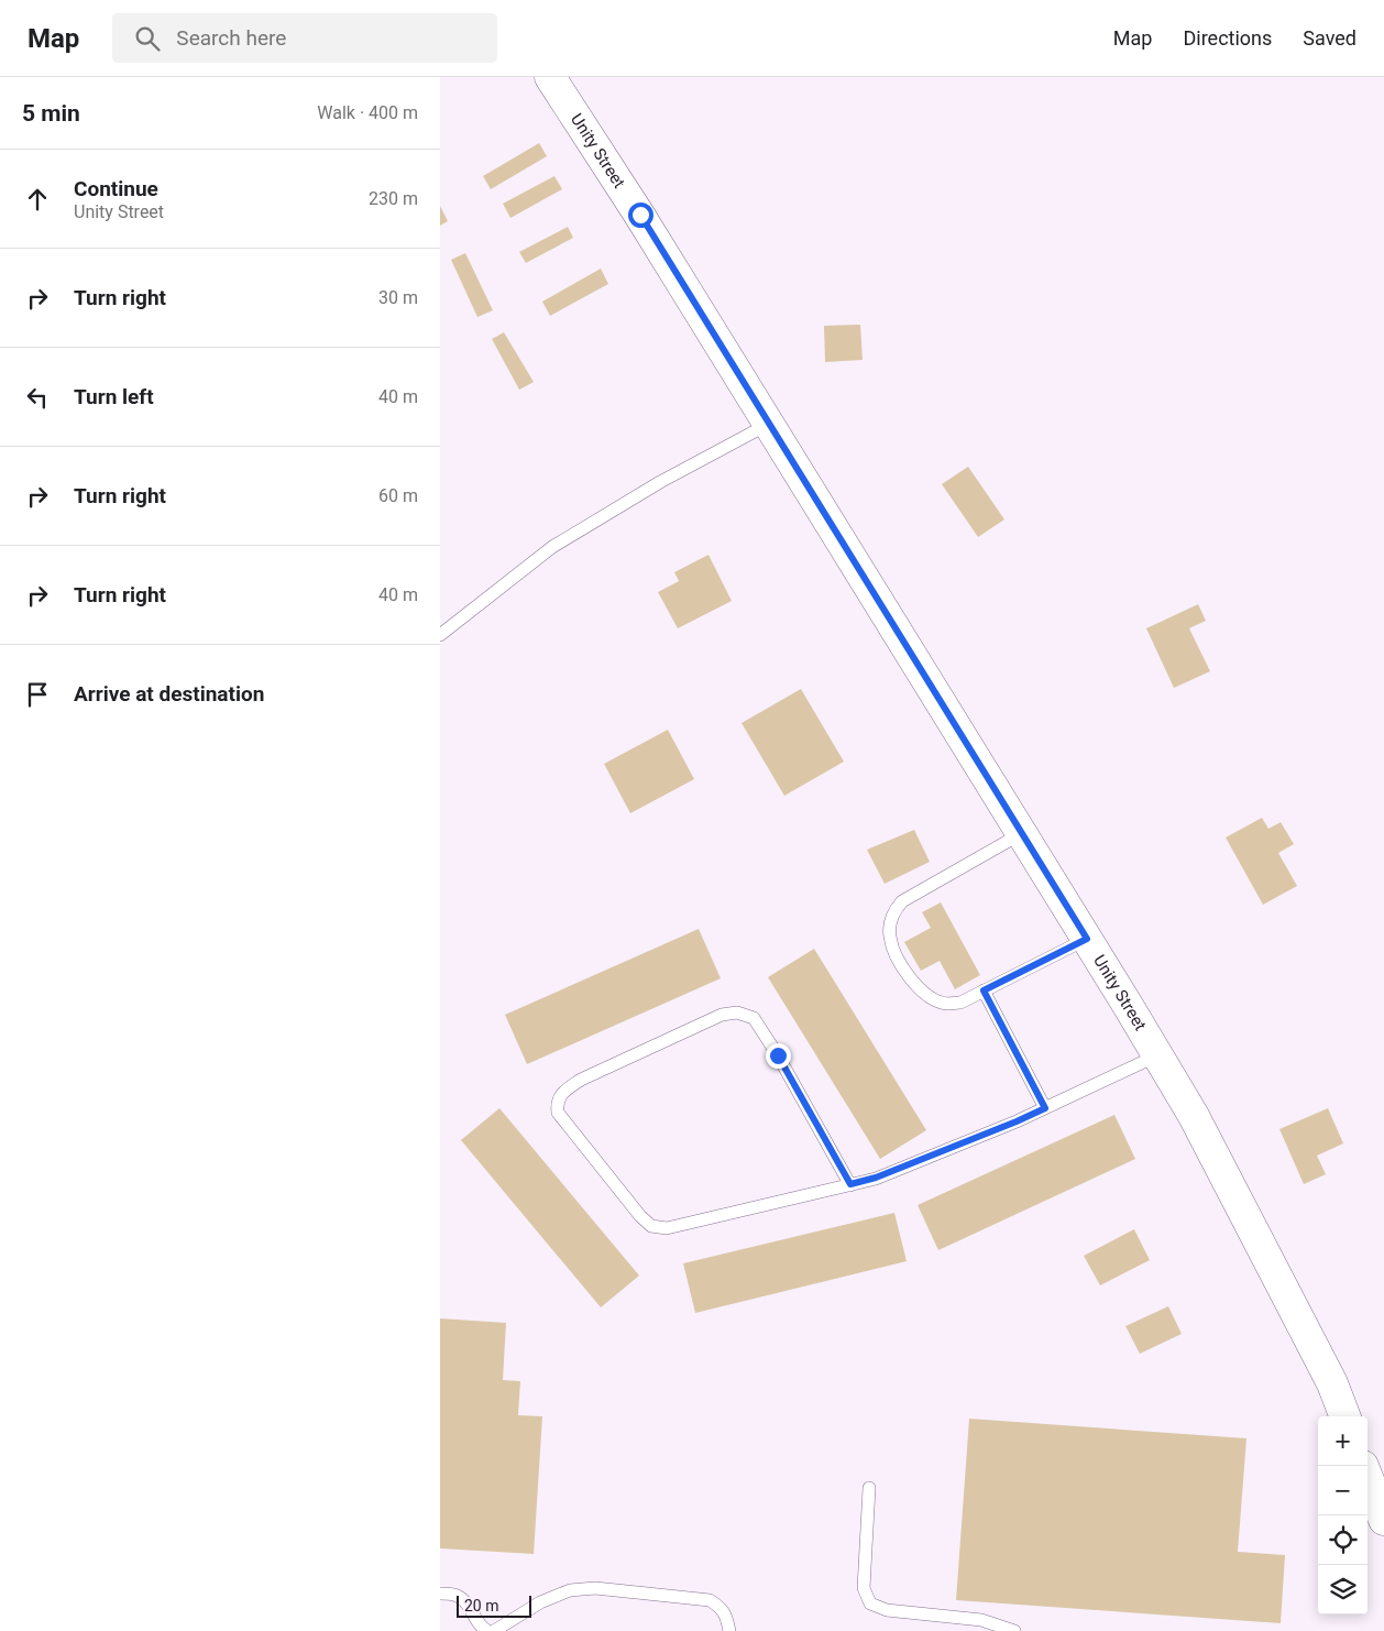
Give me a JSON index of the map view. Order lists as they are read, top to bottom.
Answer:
{
  "streets": {
    "street": ["Unity Street"]
  },
  "scale_bar": "20 m",
  "page": {
    "header": "Map",
    "search": "Search here",
    "nav": ["Map", "Directions", "Saved"],
    "heading": ["5 min", "Walk · 400 m"],
    "list": [
      ["Continue", "Unity Street", "230 m"],
      ["Turn right", "30 m"],
      ["Turn left", "40 m"],
      ["Turn right", "60 m"],
      ["Turn right", "40 m"],
      "Arrive at destination"
    ],
    "map_buttons": ["+", "−"],
    "scale": "20 m"
  }
}
